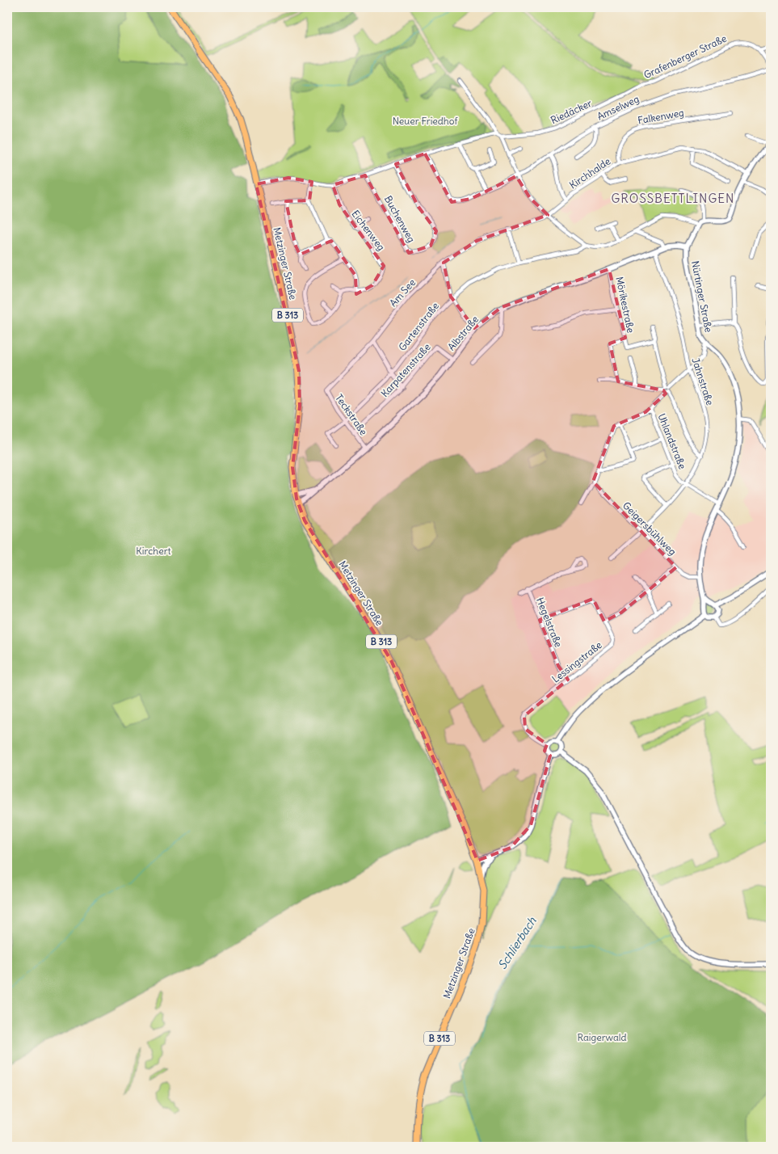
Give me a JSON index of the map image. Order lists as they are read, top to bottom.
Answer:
{
  "streets": {
    "main road": ["Metzinger Straße", "B 313"],
    "street": [
      "Grafenberger Straße",
      "Amselweg",
      "Riedäcker",
      "Falkenweg",
      "Kirchhalde",
      "Buchenweg",
      "Eichenweg",
      "Am See",
      "Nürtinger Straße",
      "Mörikestraße",
      "Gartenstraße",
      "Albstraße",
      "Karpatenstraße",
      "Jahnstraße",
      "Teckstraße",
      "Uhlandstraße",
      "Geigersbühlweg",
      "Hegelstraße",
      "Lessingstraße"
    ]
  },
  "crossings": [
    ["Grafenberger Straße", "Riedäcker"],
    ["Falkenweg", "Kirchhalde"],
    ["Kirchhalde", "Am See"],
    ["Metzinger Straße", "B 313"],
    ["Metzinger Straße", "Albstraße"],
    ["Am See", "Teckstraße"],
    ["Nürtinger Straße", "Gartenstraße"],
    ["Nürtinger Straße", "Albstraße"],
    ["Nürtinger Straße", "Uhlandstraße"],
    ["Nürtinger Straße", "Geigersbühlweg"],
    ["Mörikestraße", "Albstraße"],
    ["Gartenstraße", "Teckstraße"],
    ["Albstraße", "Karpatenstraße"],
    ["Albstraße", "Jahnstraße"],
    ["Albstraße", "Teckstraße"],
    ["Karpatenstraße", "Teckstraße"],
    ["Jahnstraße", "Uhlandstraße"],
    ["Jahnstraße", "Geigersbühlweg"],
    ["Hegelstraße", "Lessingstraße"]
  ],
  "districts": ["GROSSBETTLINGEN"],
  "water": ["Schlierbach"],
  "parks": ["Neuer Friedhof", "Kirchert", "Raigerwald"]
}
